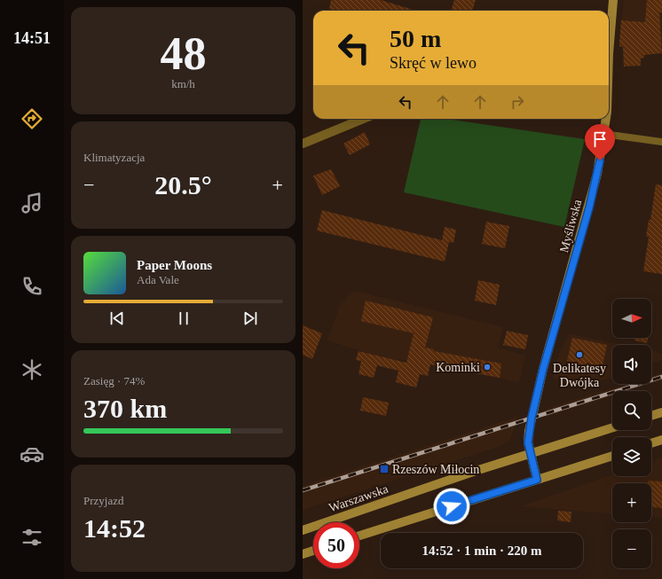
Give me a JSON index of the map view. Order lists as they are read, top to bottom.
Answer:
{
  "streets": {
    "main road": ["Myśliwska", "Warszawska"]
  },
  "crossings": [
    ["Myśliwska", "Warszawska"]
  ],
  "places": {
    "other": ["Delikatesy Dwójka", "Kominki"],
    "transit": ["Rzeszów Miłocin"]
  },
  "north": "right",
  "page": {
    "tabs": "14:51",
    "tile": [
      ["48", "km/h"],
      "Klimatyzacja",
      ["Zasięg · 74%", "370 km"],
      ["Przyjazd", "14:52"]
    ],
    "turn": ["50 m", "Skręć w lewo"],
    "heat": ["−", "20.5°", "+"],
    "song": ["Paper Moons", "Ada Vale"],
    "map_buttons": ["+", "−"],
    "limit": "50",
    "trip": "14:52 · 1 min · 220 m"
  }
}
